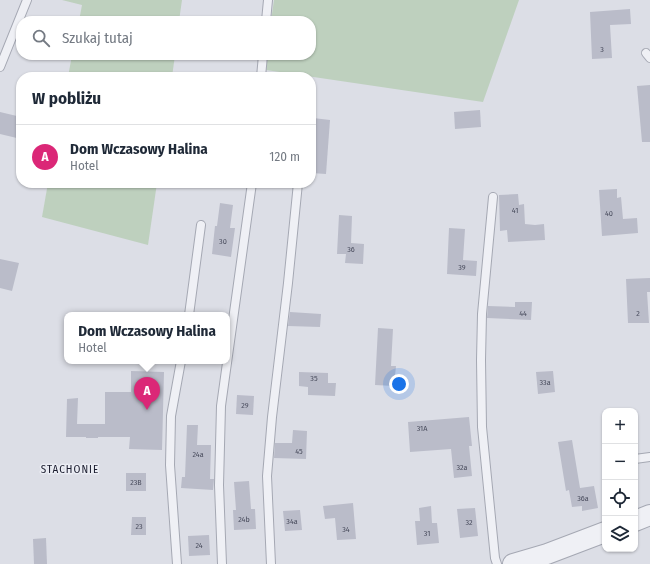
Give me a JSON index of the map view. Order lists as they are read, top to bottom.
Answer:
{
  "districts": ["STACHONIE"],
  "house_numbers": [
    "3",
    "41",
    "40",
    "30",
    "36",
    "39",
    "44",
    "2",
    "35",
    "33a",
    "29",
    "31A",
    "45",
    "24a",
    "32a",
    "23B",
    "36a",
    "24b",
    "34a",
    "32",
    "23",
    "34",
    "31",
    "24"
  ],
  "page": {
    "search": "Szukaj tutaj",
    "heading": "W pobliżu",
    "list": [
      {
        "mark": "A",
        "name": "Dom Wczasowy Halina",
        "note": "Hotel",
        "value": "120 m"
      }
    ],
    "popup": ["Dom Wczasowy Halina", "Hotel"],
    "pins": "A",
    "map_buttons": ["+", "−"]
  }
}
